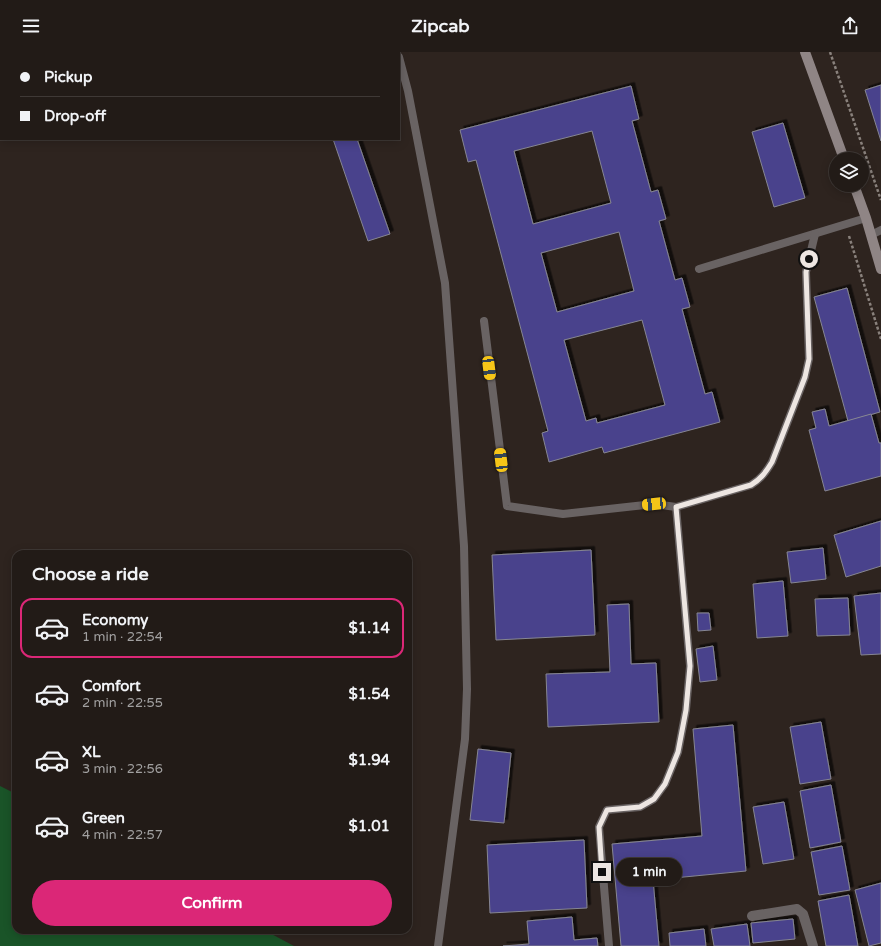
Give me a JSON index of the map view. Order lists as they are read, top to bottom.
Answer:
{
  "page": {
    "header": "Zipcab",
    "banner": ["Pickup", "Drop-off"],
    "heading": "Choose a ride",
    "list": [
      {
        "name": "Economy",
        "note": "1 min · 22:54",
        "value": "$1.14"
      },
      {
        "name": "Comfort",
        "note": "2 min · 22:55",
        "value": "$1.54"
      },
      {
        "name": "XL",
        "note": "3 min · 22:56",
        "value": "$1.94"
      },
      {
        "name": "Green",
        "note": "4 min · 22:57",
        "value": "$1.01"
      }
    ],
    "bubble": "1 min",
    "buttons": "Confirm"
  }
}
